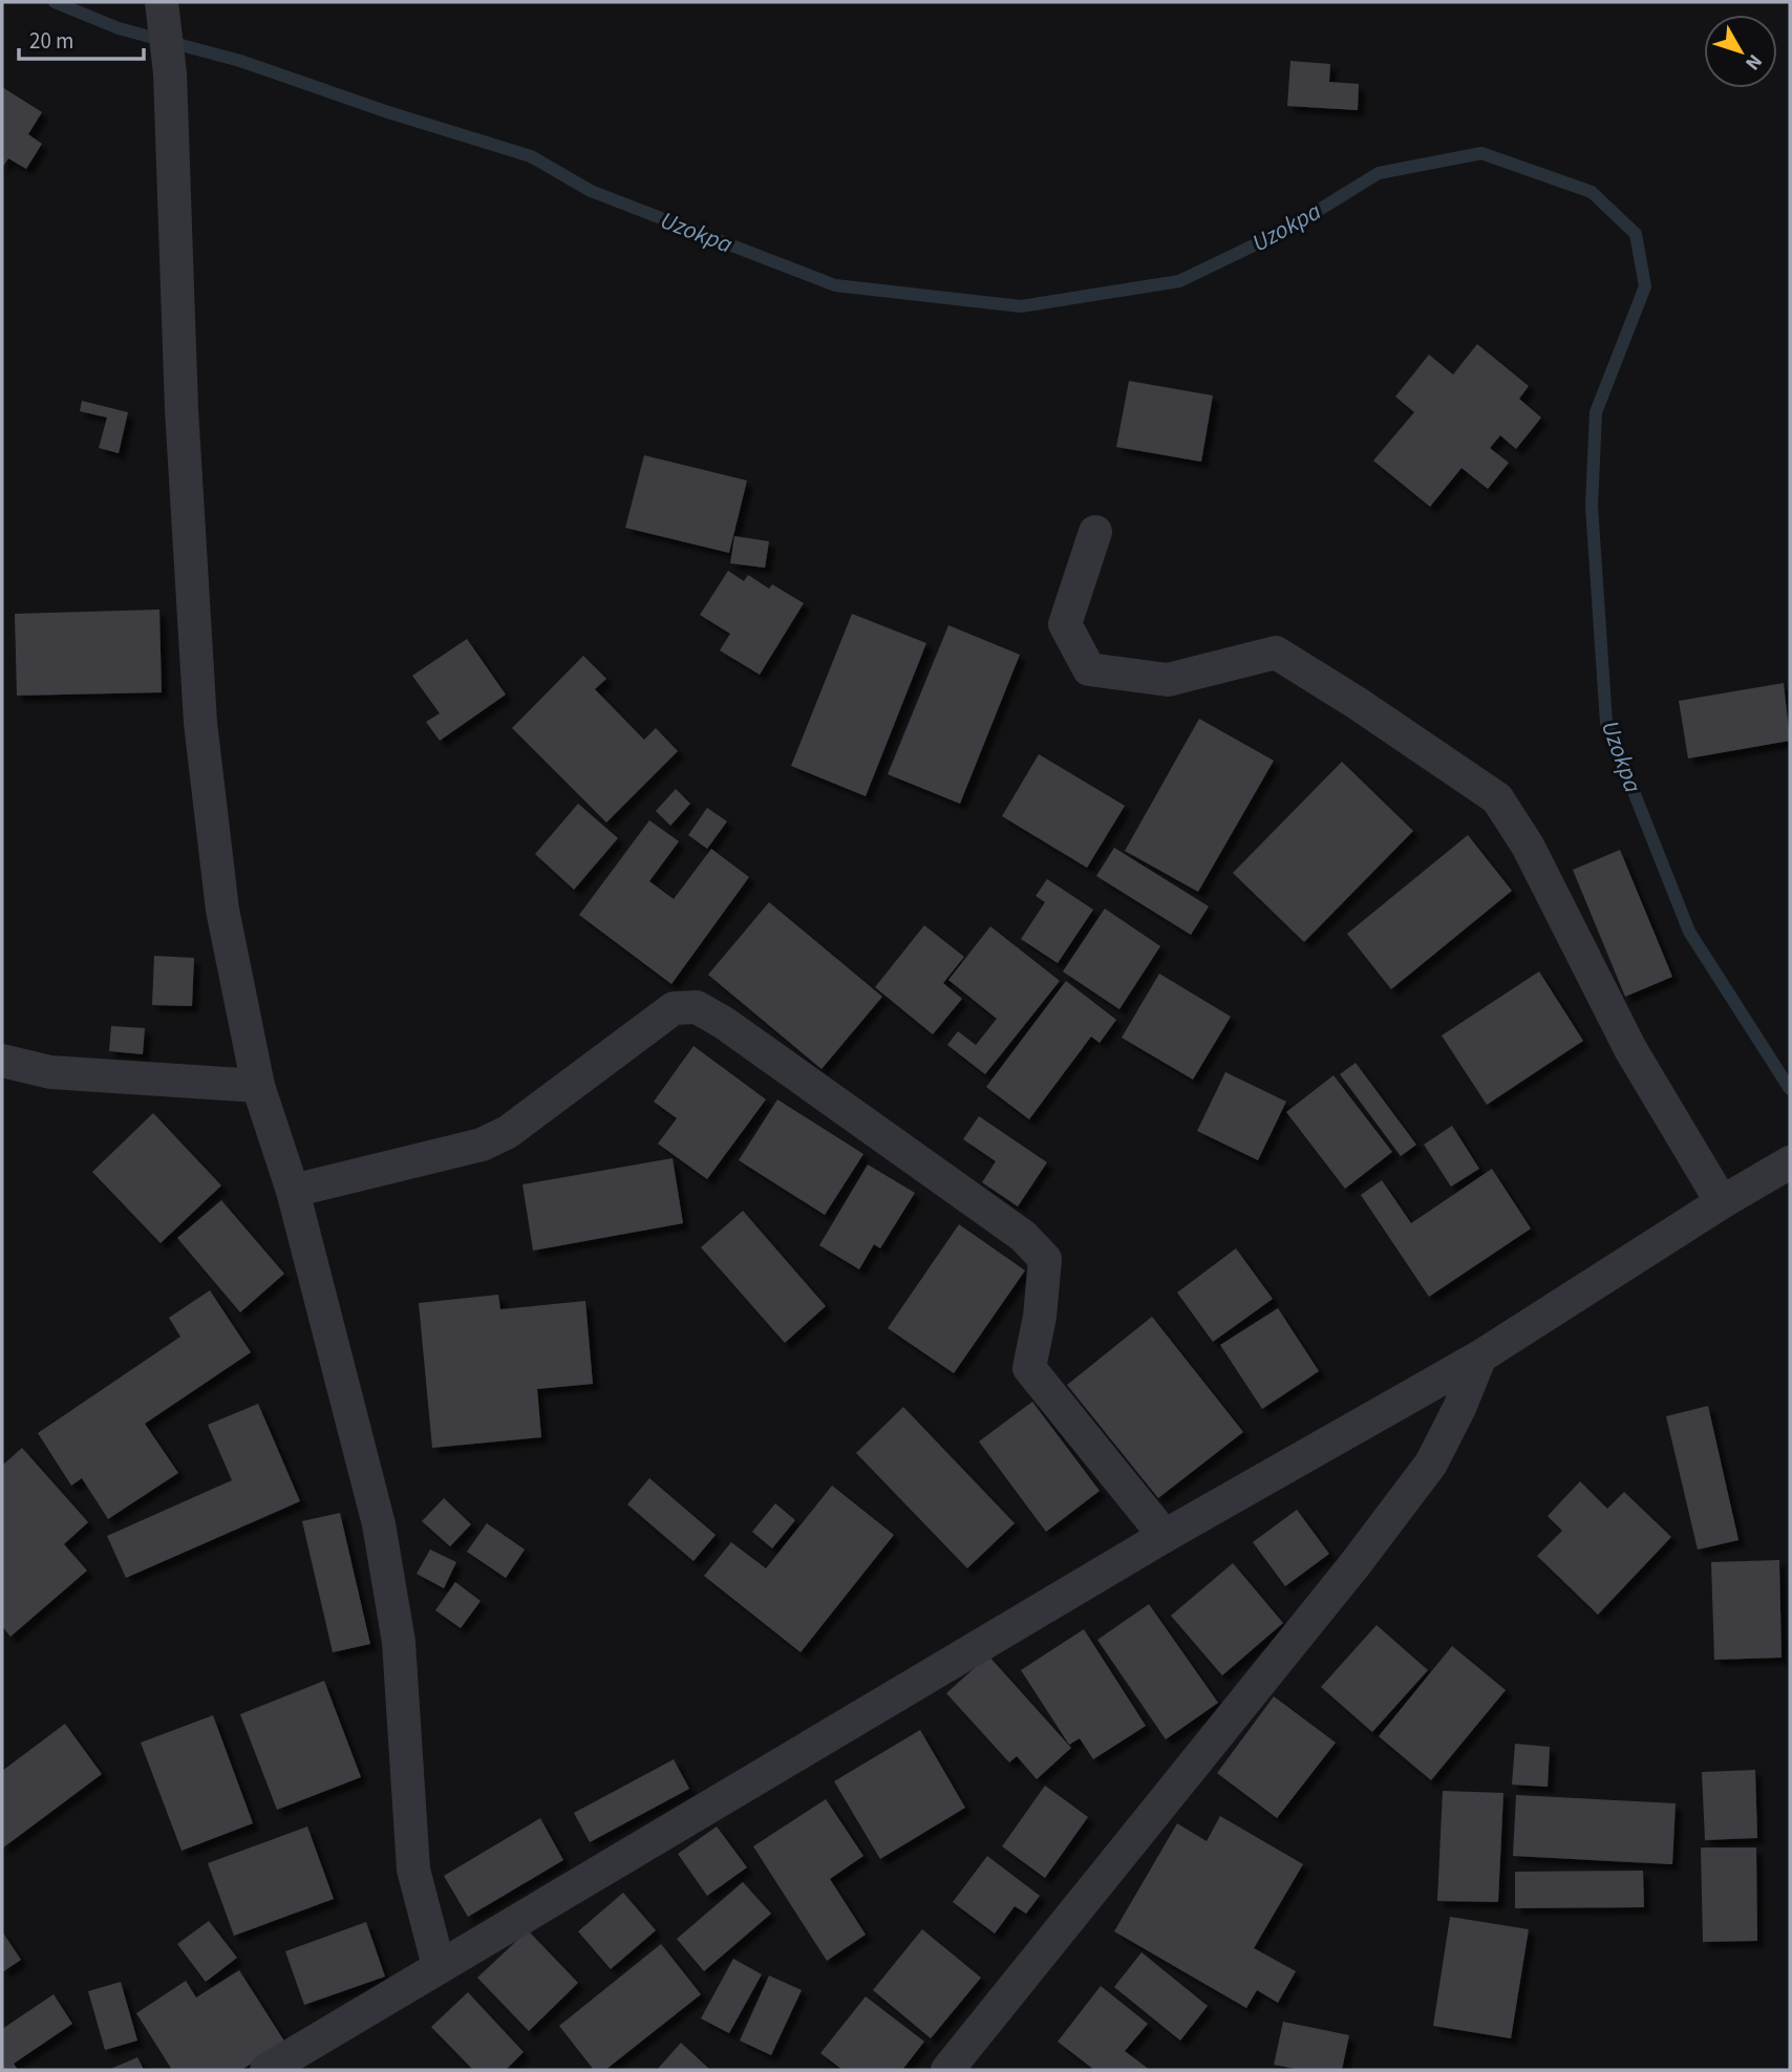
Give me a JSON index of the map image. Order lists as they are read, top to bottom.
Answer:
{
  "water": ["Uzokpa"],
  "scale_bar": "20 m",
  "north": "bottom right"
}
